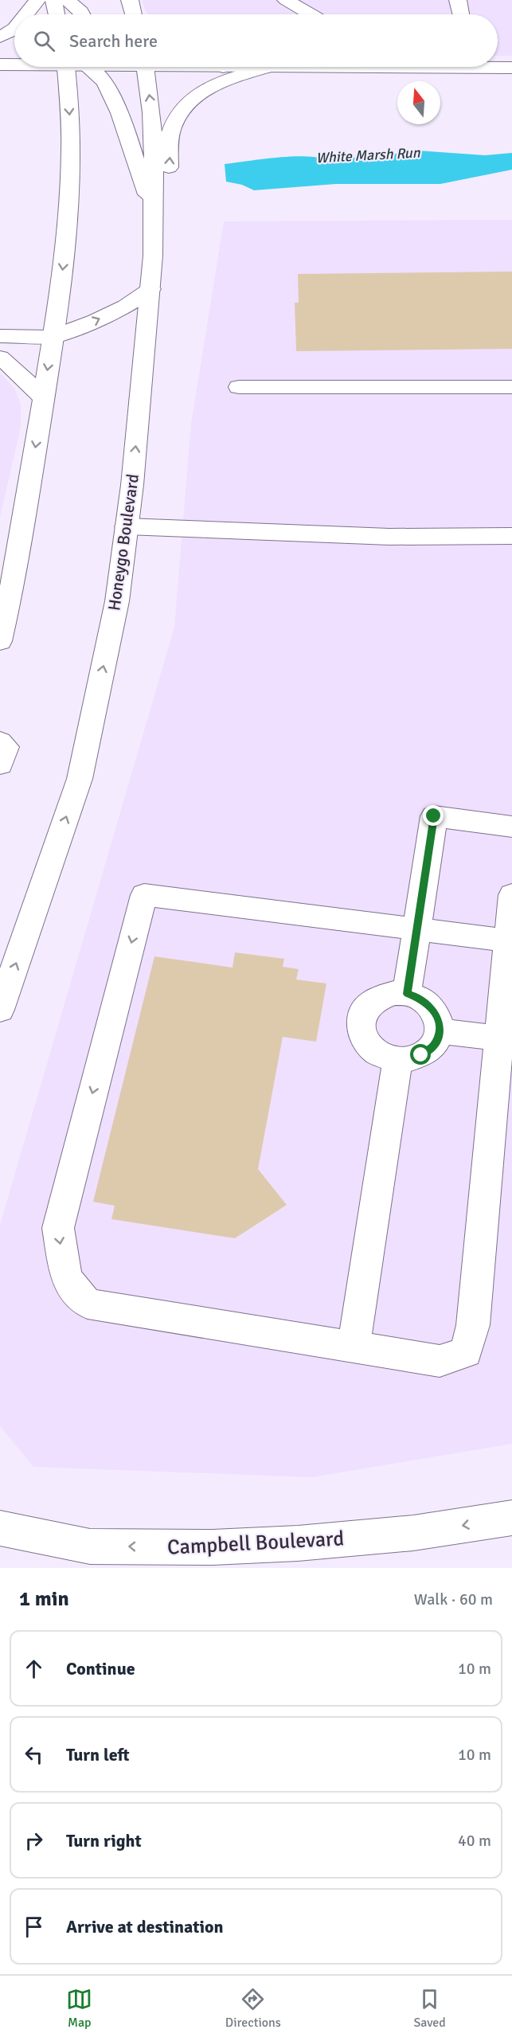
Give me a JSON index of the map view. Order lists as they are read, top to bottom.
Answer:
{
  "streets": {
    "main road": ["Honeygo Boulevard", "Campbell Boulevard"]
  },
  "one_way": ["Campbell Boulevard"],
  "water": ["White Marsh Run"],
  "north": "top",
  "page": {
    "search": "Search here",
    "heading": ["1 min", "Walk · 60 m"],
    "list": [
      ["Continue", "10 m"],
      ["Turn left", "10 m"],
      ["Turn right", "40 m"],
      "Arrive at destination"
    ],
    "nav": ["Map", "Directions", "Saved"]
  }
}
